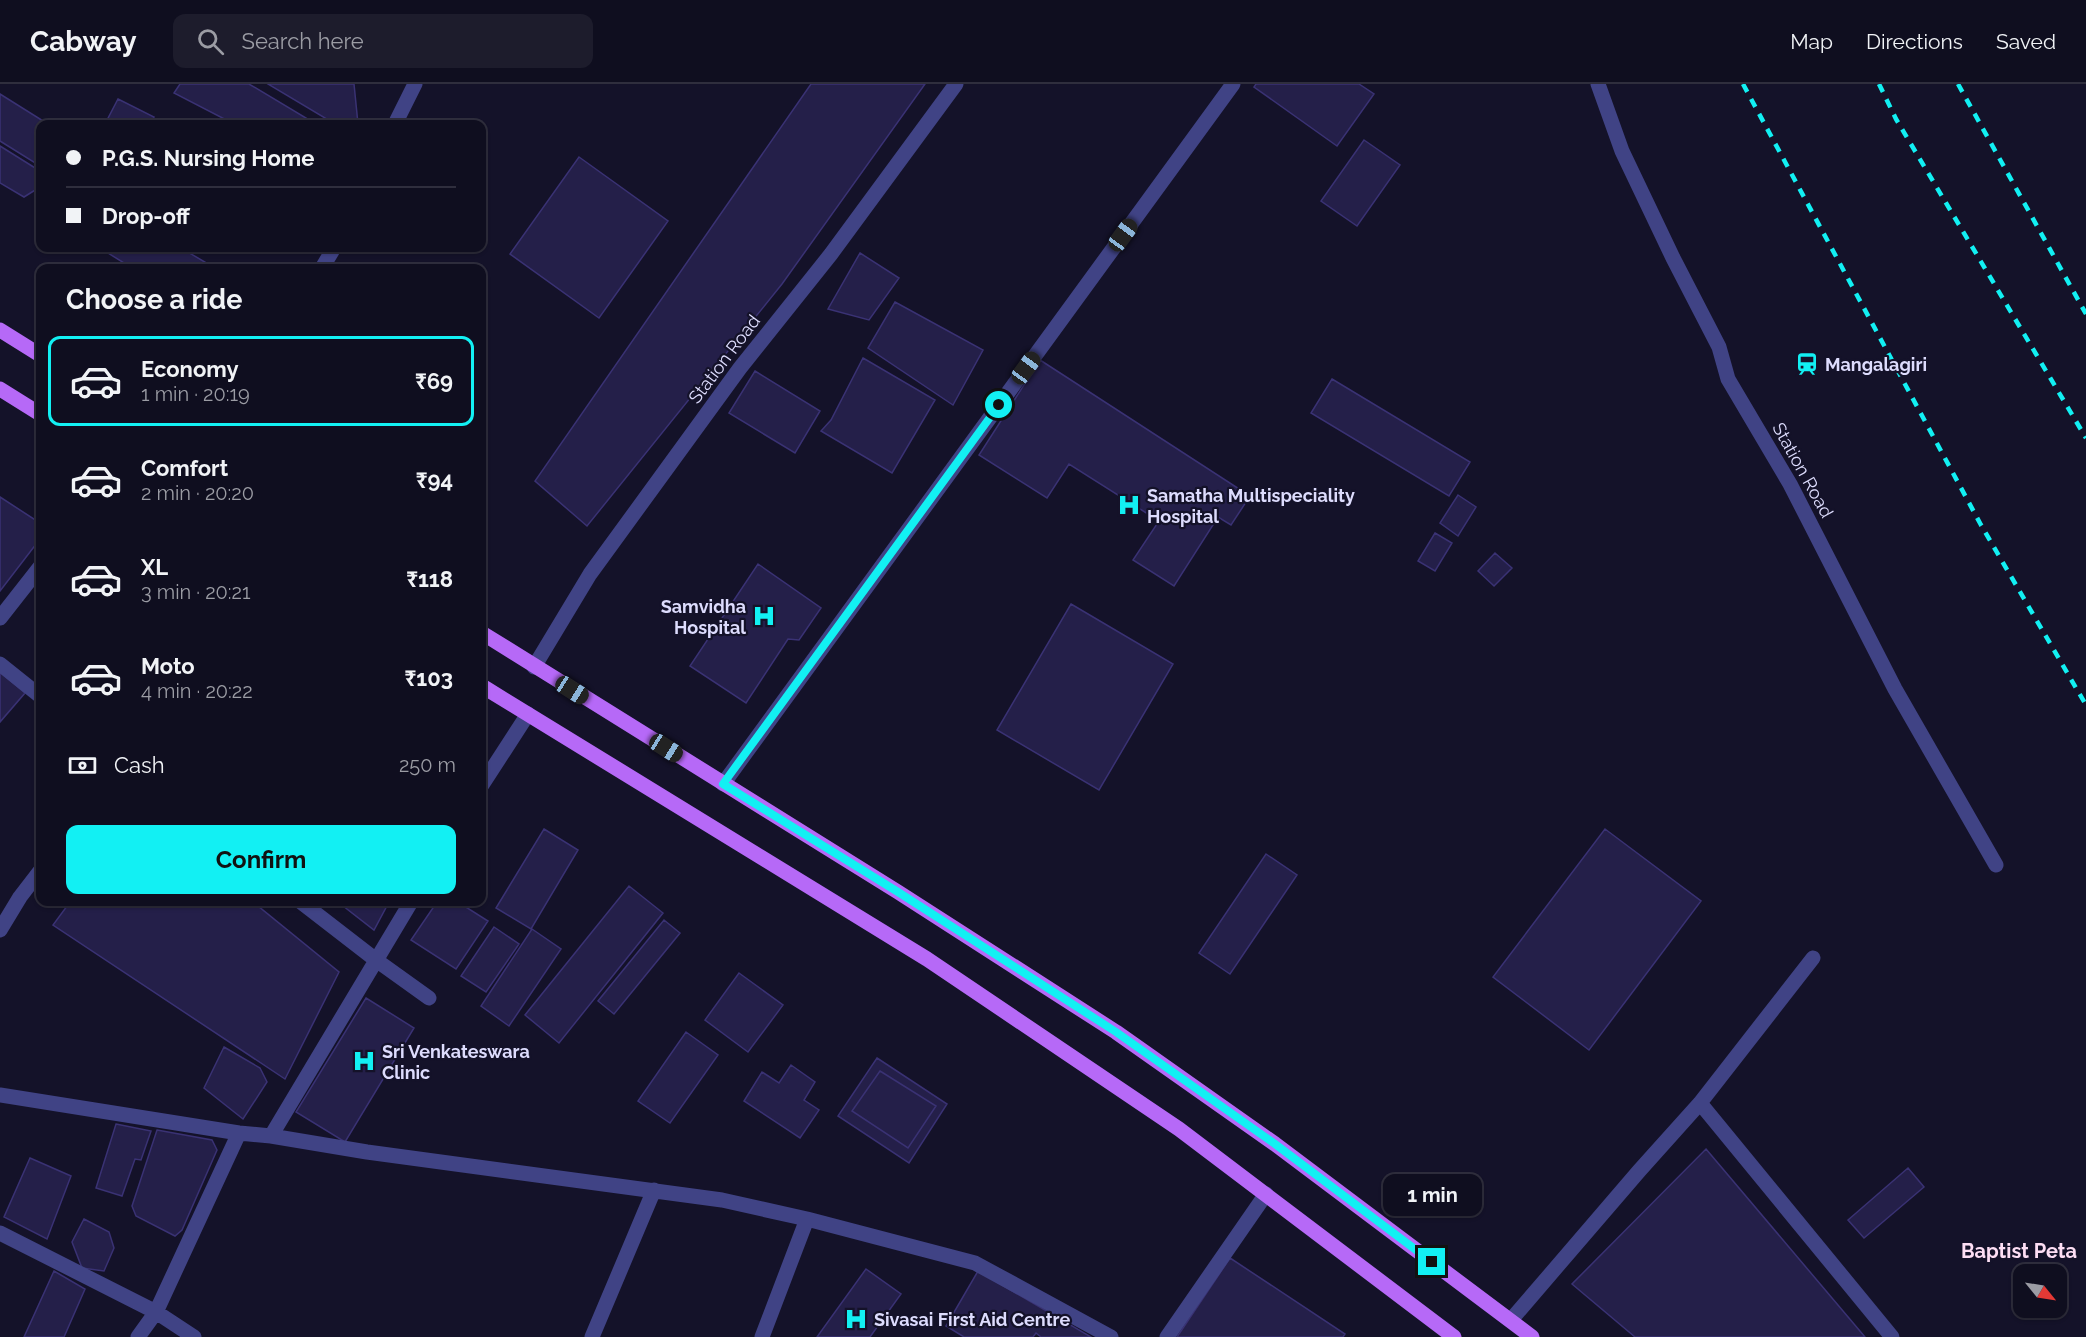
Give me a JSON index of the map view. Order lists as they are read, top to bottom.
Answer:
{
  "streets": {
    "street": ["Station Road"]
  },
  "districts": ["Baptist Peta"],
  "places": {
    "station": ["Mangalagiri"],
    "hospital": [
      "Samatha Multispeciality Hospital",
      "Samvidha Hospital",
      "Sri Venkateswara Clinic",
      "Sivasai First Aid Centre"
    ]
  },
  "north": "bottom right",
  "page": {
    "header": "Cabway",
    "search": "Search here",
    "nav": ["Map", "Directions", "Saved"],
    "banner": ["P.G.S. Nursing Home", "Drop-off"],
    "heading": "Choose a ride",
    "list": [
      {
        "name": "Economy",
        "note": "1 min · 20:19",
        "value": "₹69"
      },
      {
        "name": "Comfort",
        "note": "2 min · 20:20",
        "value": "₹94"
      },
      {
        "name": "XL",
        "note": "3 min · 20:21",
        "value": "₹118"
      },
      {
        "name": "Moto",
        "note": "4 min · 20:22",
        "value": "₹103"
      }
    ],
    "pay": ["Cash", "250 m"],
    "buttons": "Confirm",
    "bubble": "1 min"
  }
}
